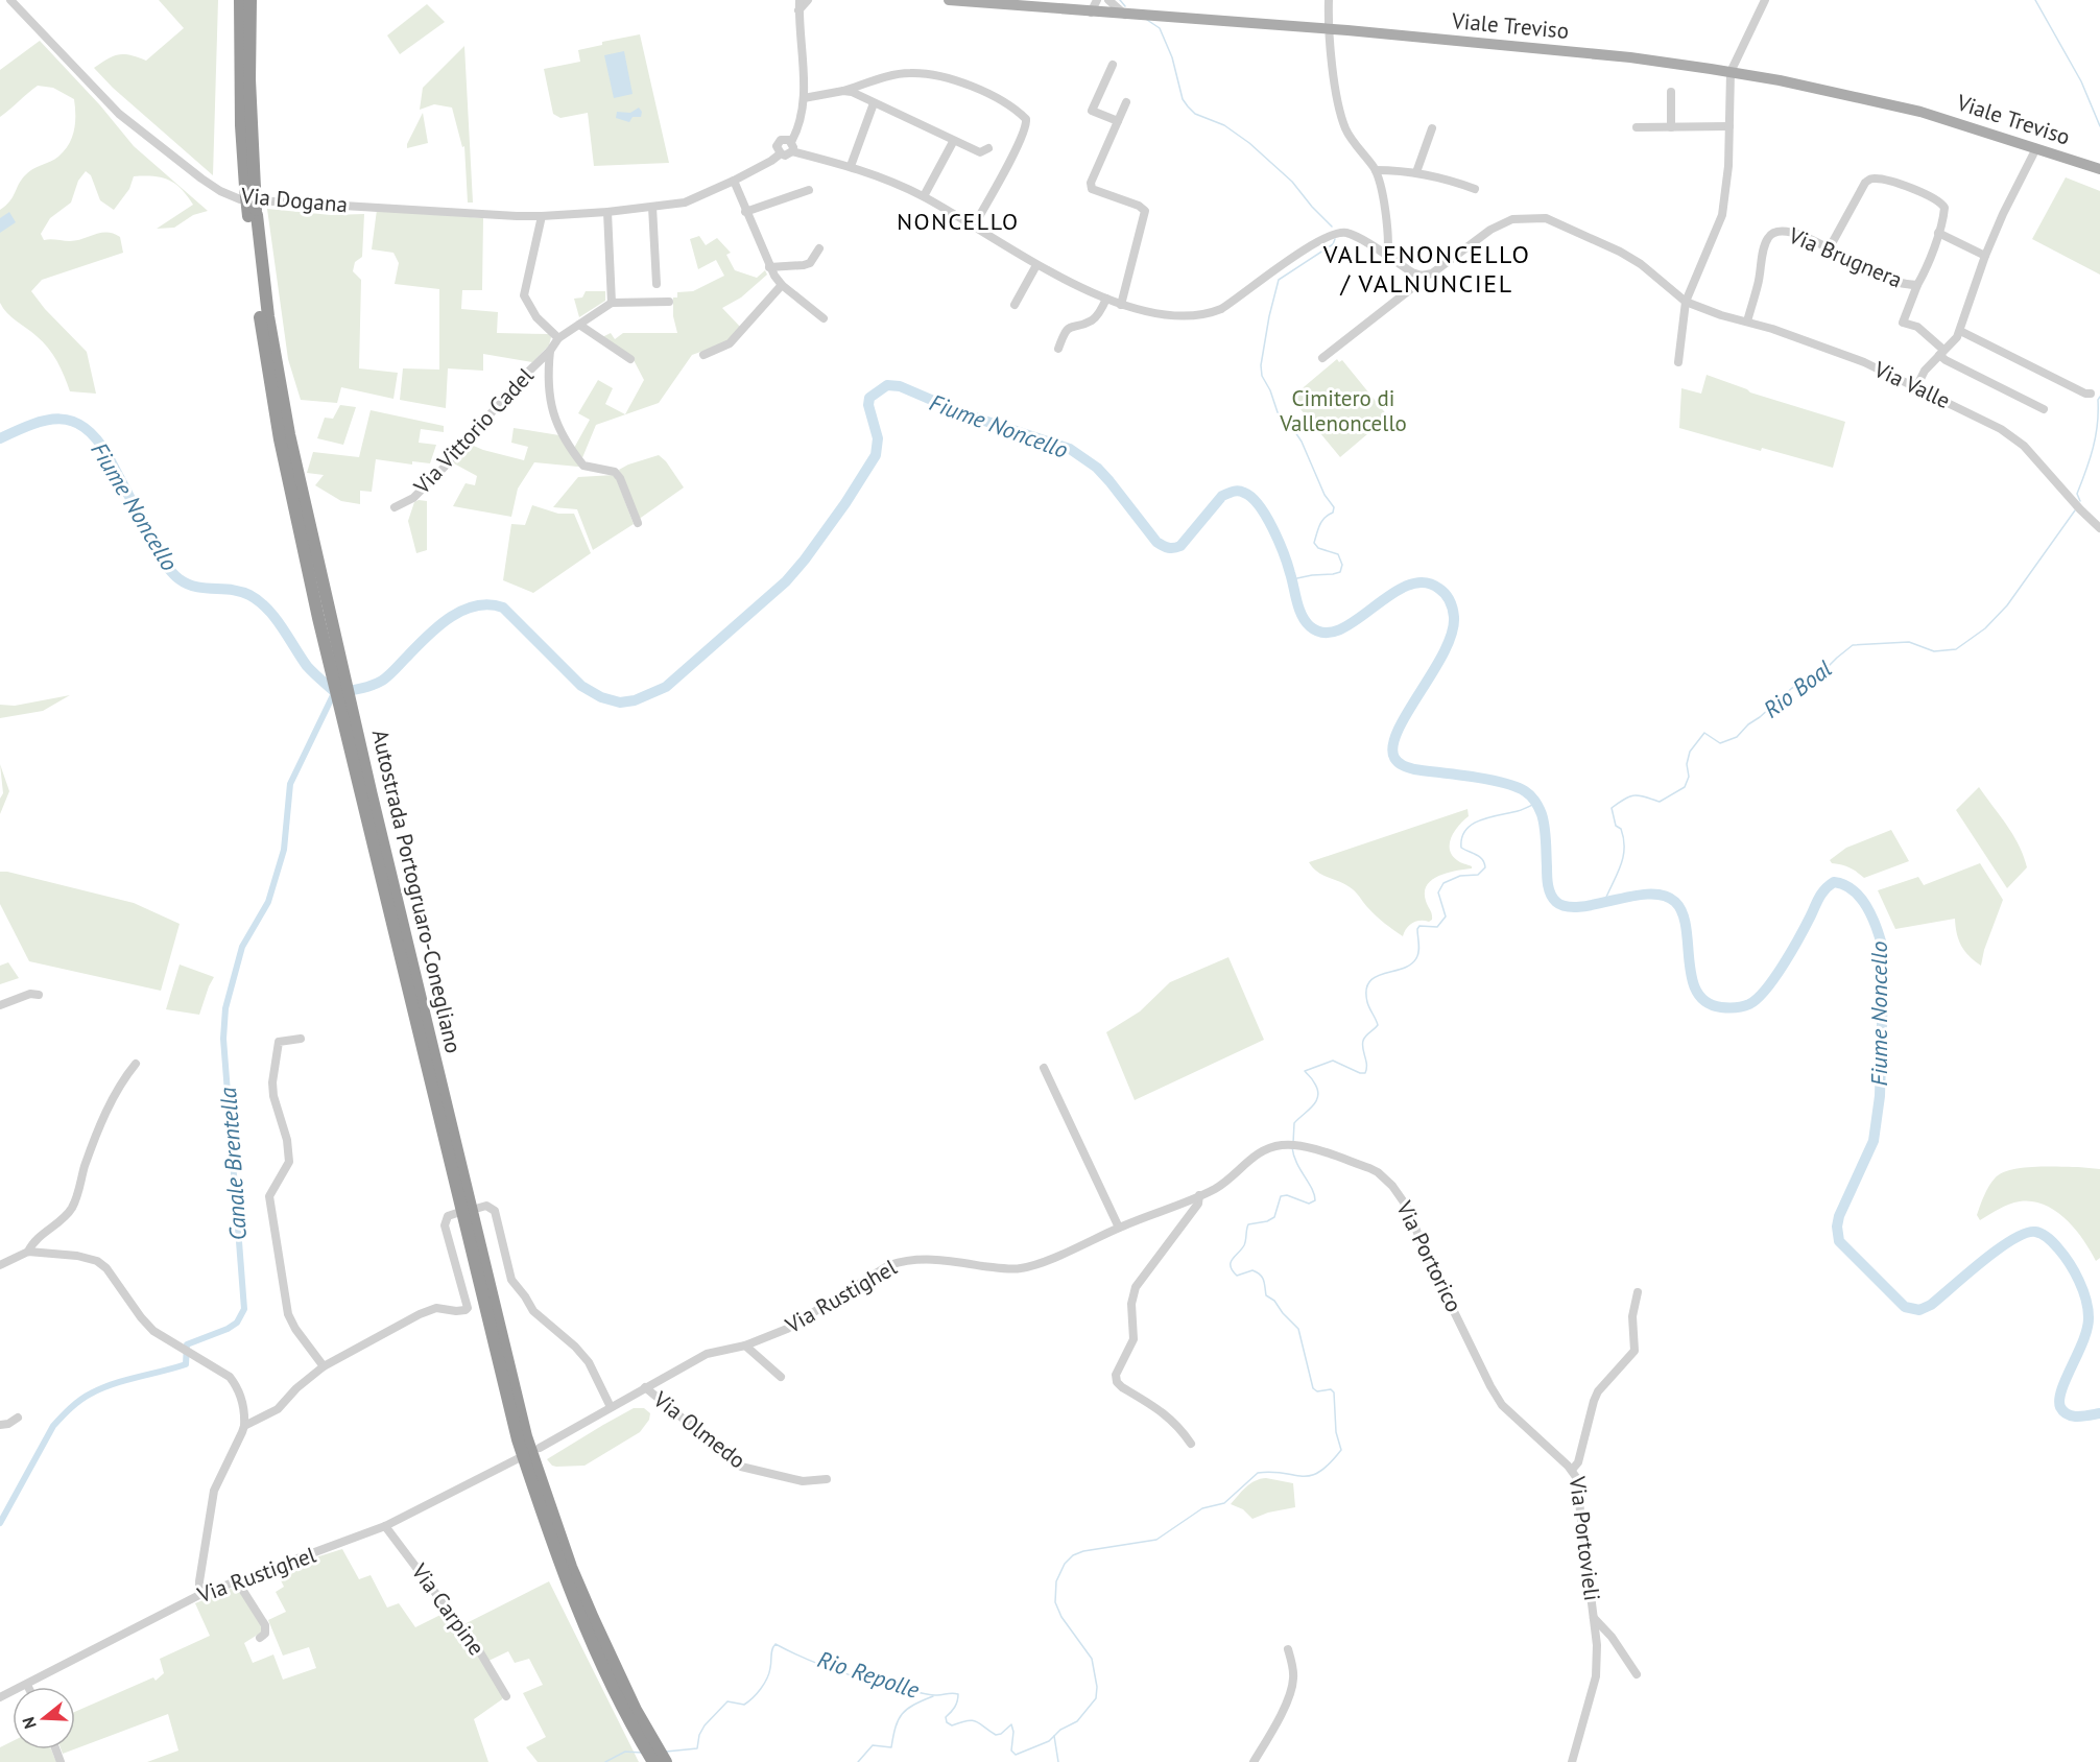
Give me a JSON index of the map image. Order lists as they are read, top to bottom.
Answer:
{
  "streets": {
    "highway": ["Autostrada Portogruaro-Conegliano"],
    "main road": ["Viale Treviso"],
    "street": [
      "Via Dogana",
      "Via Brugnera",
      "Via Valle",
      "Via Vittorio Cadel",
      "Via Portorico",
      "Via Rustighel",
      "Via Olmedo",
      "Via Portovieli",
      "Via Carpine"
    ]
  },
  "crossings": [
    ["Via Brugnera", "Via Valle"],
    ["Via Portorico", "Via Rustighel"],
    ["Via Portorico", "Via Portovieli"],
    ["Via Rustighel", "Via Olmedo"],
    ["Via Rustighel", "Via Carpine"]
  ],
  "districts": ["NONCELLO", "VALLENONCELLO / VALNUNCIEL"],
  "water": [
    "Fiume Noncello",
    "Rio Boal",
    "Canale Brentella",
    "Rio Repolle"
  ],
  "parks": ["Cimitero di Vallenoncello"],
  "north": "left"
}
